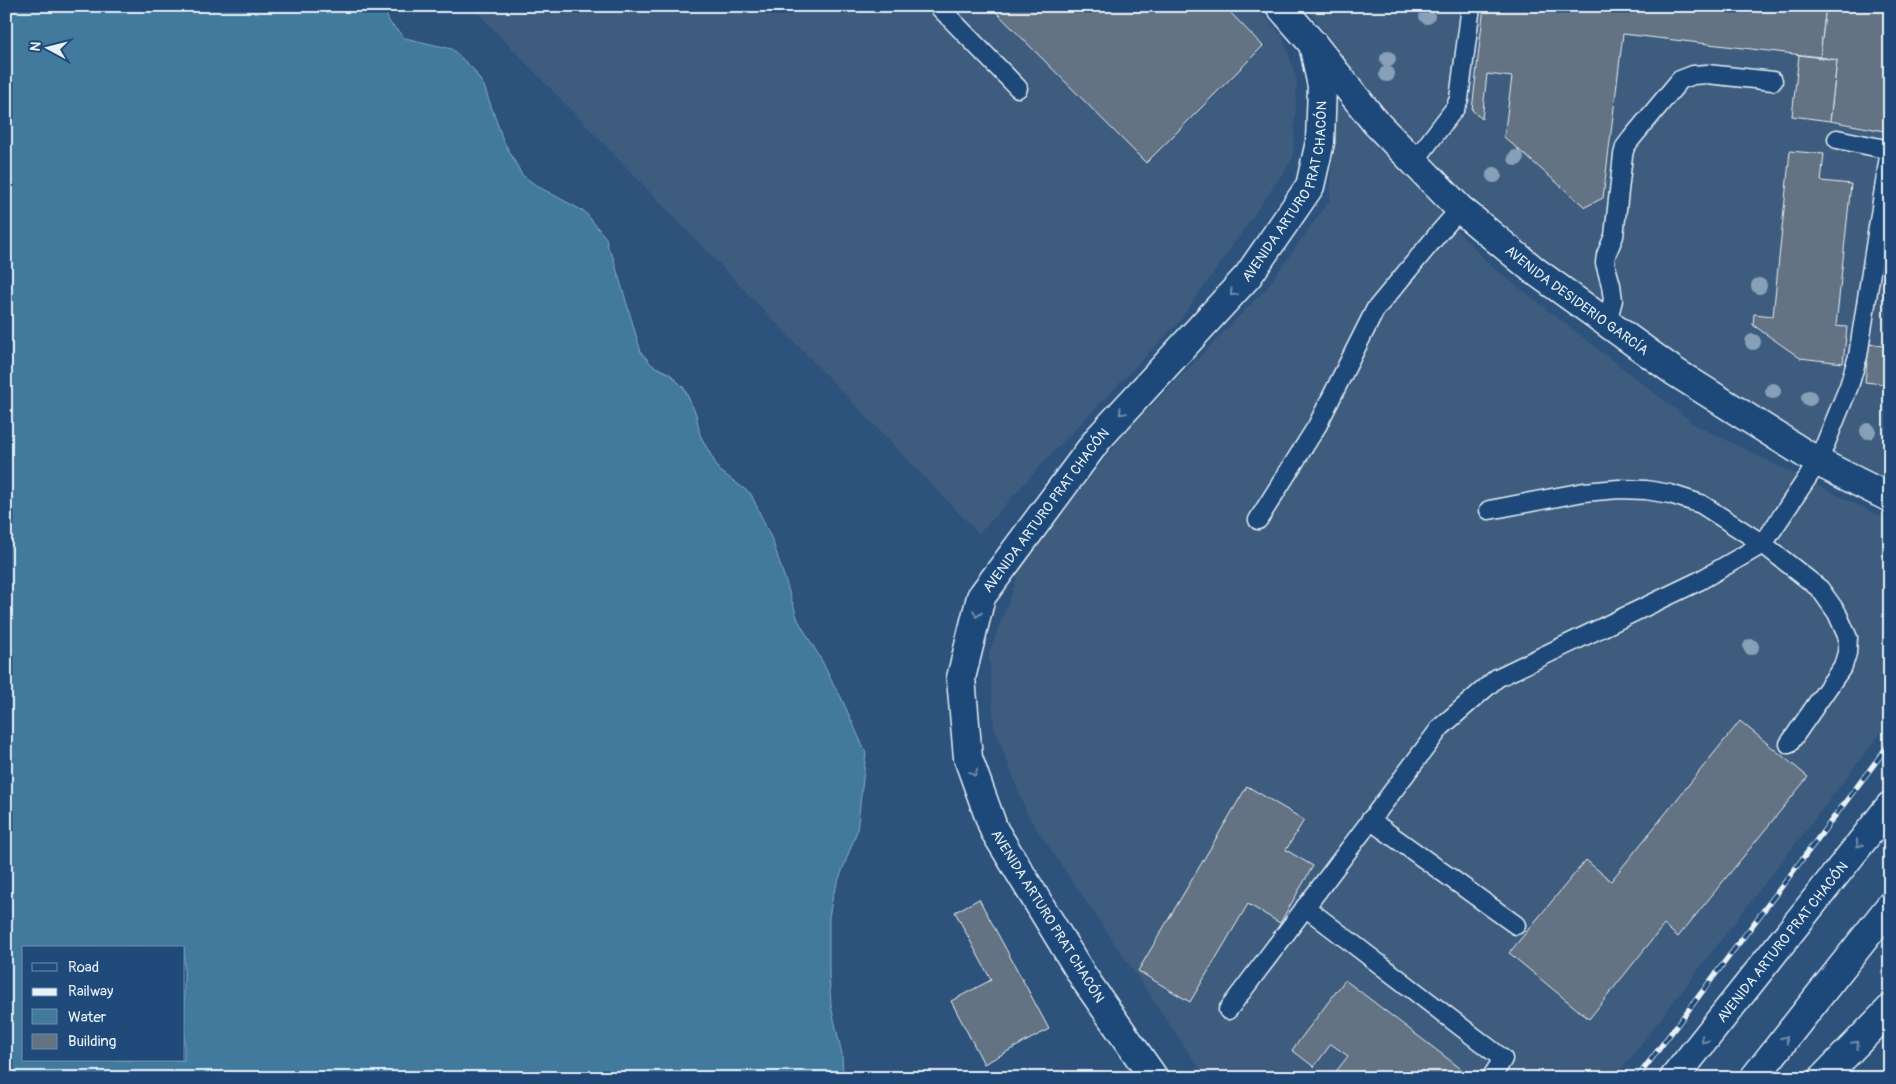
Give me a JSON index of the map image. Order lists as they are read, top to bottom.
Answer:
{
  "streets": {
    "street": ["AVENIDA ARTURO PRAT CHACÓN", "AVENIDA DESIDERIO GARCÍA"]
  },
  "crossings": [
    ["AVENIDA ARTURO PRAT CHACÓN", "AVENIDA DESIDERIO GARCÍA"]
  ],
  "one_way": ["AVENIDA ARTURO PRAT CHACÓN"],
  "legend": [
    "Road",
    "Railway",
    "Water",
    "Building"
  ],
  "north": "left"
}
